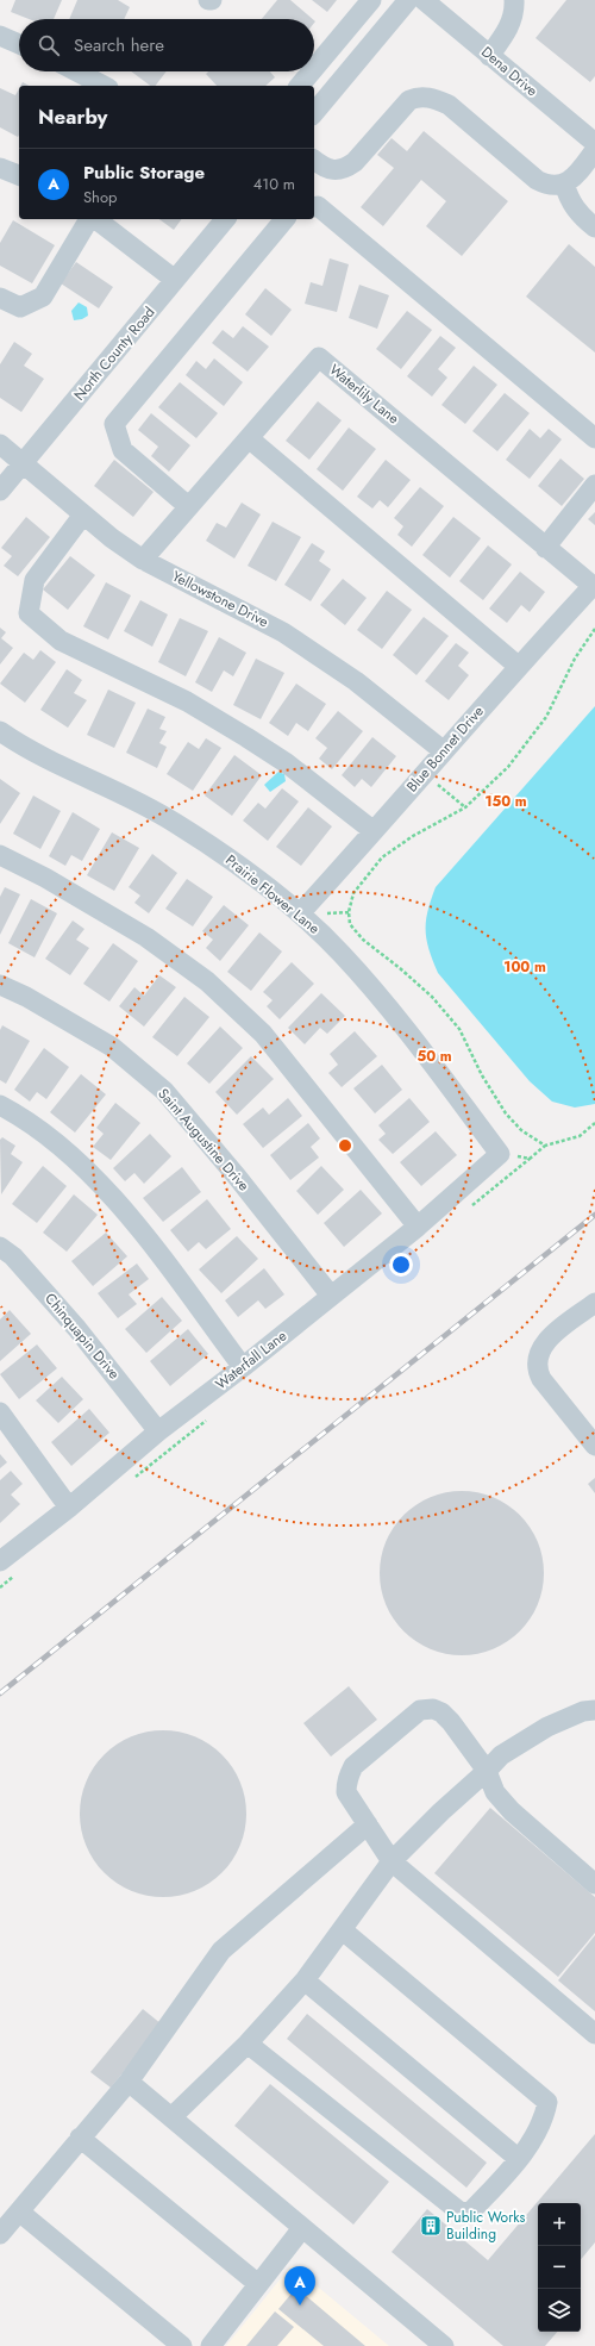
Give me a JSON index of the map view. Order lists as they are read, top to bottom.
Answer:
{
  "streets": {
    "street": [
      "Dena Drive",
      "North County Road",
      "Waterlily Lane",
      "Yellowstone Drive",
      "Blue Bonnet Drive",
      "Prairie Flower Lane",
      "Saint Augustine Drive",
      "Chinquapin Drive",
      "Waterfall Lane"
    ]
  },
  "crossings": [
    ["North County Road", "Yellowstone Drive"],
    ["Waterlily Lane", "Yellowstone Drive"],
    ["Waterlily Lane", "Blue Bonnet Drive"],
    ["Yellowstone Drive", "Blue Bonnet Drive"],
    ["Blue Bonnet Drive", "Prairie Flower Lane"],
    ["Prairie Flower Lane", "Waterfall Lane"],
    ["Saint Augustine Drive", "Waterfall Lane"],
    ["Chinquapin Drive", "Waterfall Lane"]
  ],
  "places": {
    "building": ["Public Works Building"]
  },
  "page": {
    "search": "Search here",
    "heading": "Nearby",
    "list": [
      {
        "mark": "A",
        "name": "Public Storage",
        "note": "Shop",
        "value": "410 m"
      }
    ],
    "map_buttons": ["+", "−"],
    "pins": "A"
  },
  "rings": ["150 m", "100 m", "50 m"]
}
